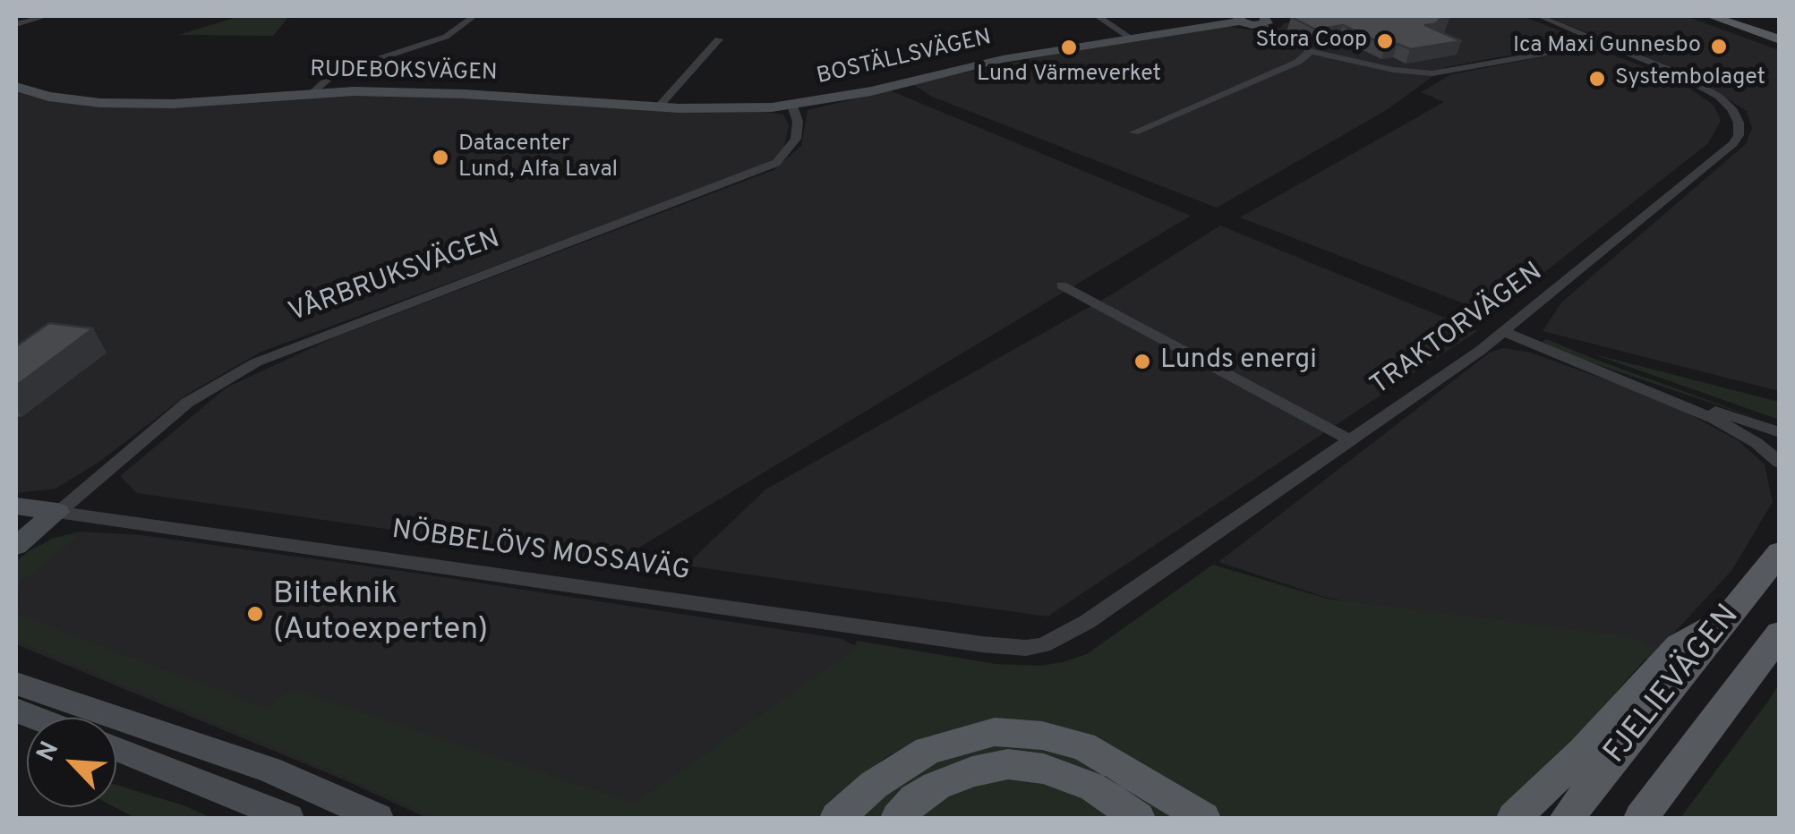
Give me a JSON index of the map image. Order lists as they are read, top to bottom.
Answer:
{
  "streets": {
    "main road": ["FJELIEVÄGEN"],
    "street": [
      "BOSTÄLLSVÄGEN",
      "RUDEBOKSVÄGEN",
      "VÅRBRUKSVÄGEN",
      "TRAKTORVÄGEN",
      "NÖBBELÖVS MOSSAVÄG"
    ]
  },
  "crossings": [
    ["BOSTÄLLSVÄGEN", "RUDEBOKSVÄGEN"],
    ["BOSTÄLLSVÄGEN", "VÅRBRUKSVÄGEN"],
    ["RUDEBOKSVÄGEN", "VÅRBRUKSVÄGEN"],
    ["VÅRBRUKSVÄGEN", "NÖBBELÖVS MOSSAVÄG"],
    ["TRAKTORVÄGEN", "NÖBBELÖVS MOSSAVÄG"]
  ],
  "places": [
    "Stora Coop",
    "Ica Maxi Gunnesbo",
    "Lund Värmeverket",
    "Systembolaget",
    "Datacenter Lund, Alfa Laval",
    "Lunds energi",
    "Bilteknik (Autoexperten)"
  ],
  "north": "top left"
}
